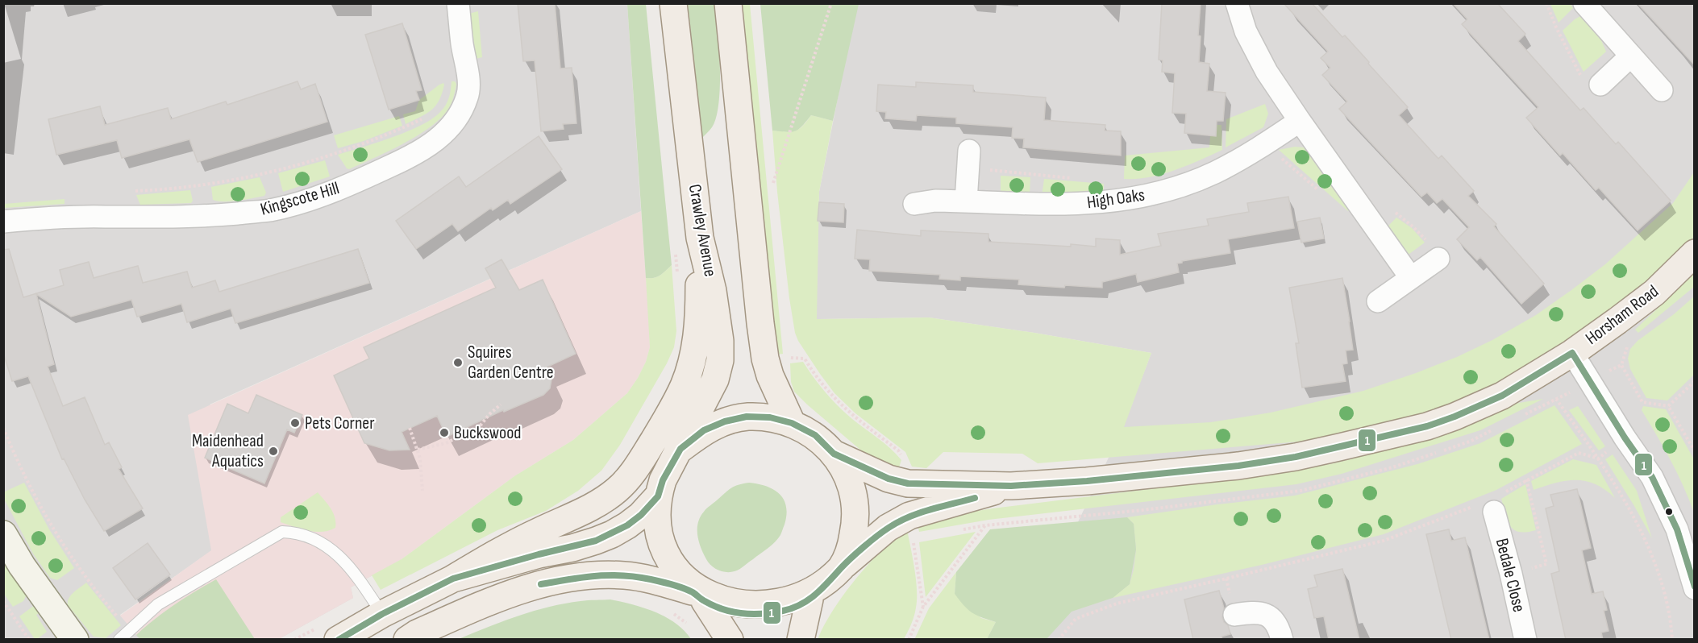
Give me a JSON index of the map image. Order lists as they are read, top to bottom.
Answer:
{
  "streets": {
    "main road": ["Crawley Avenue", "Horsham Road"],
    "street": ["Kingscote Hill", "High Oaks", "Bedale Close"]
  },
  "places": [
    "Squires Garden Centre",
    "Pets Corner",
    "Buckswood",
    "Maidenhead Aquatics"
  ],
  "lines": ["transit line 1"]
}
